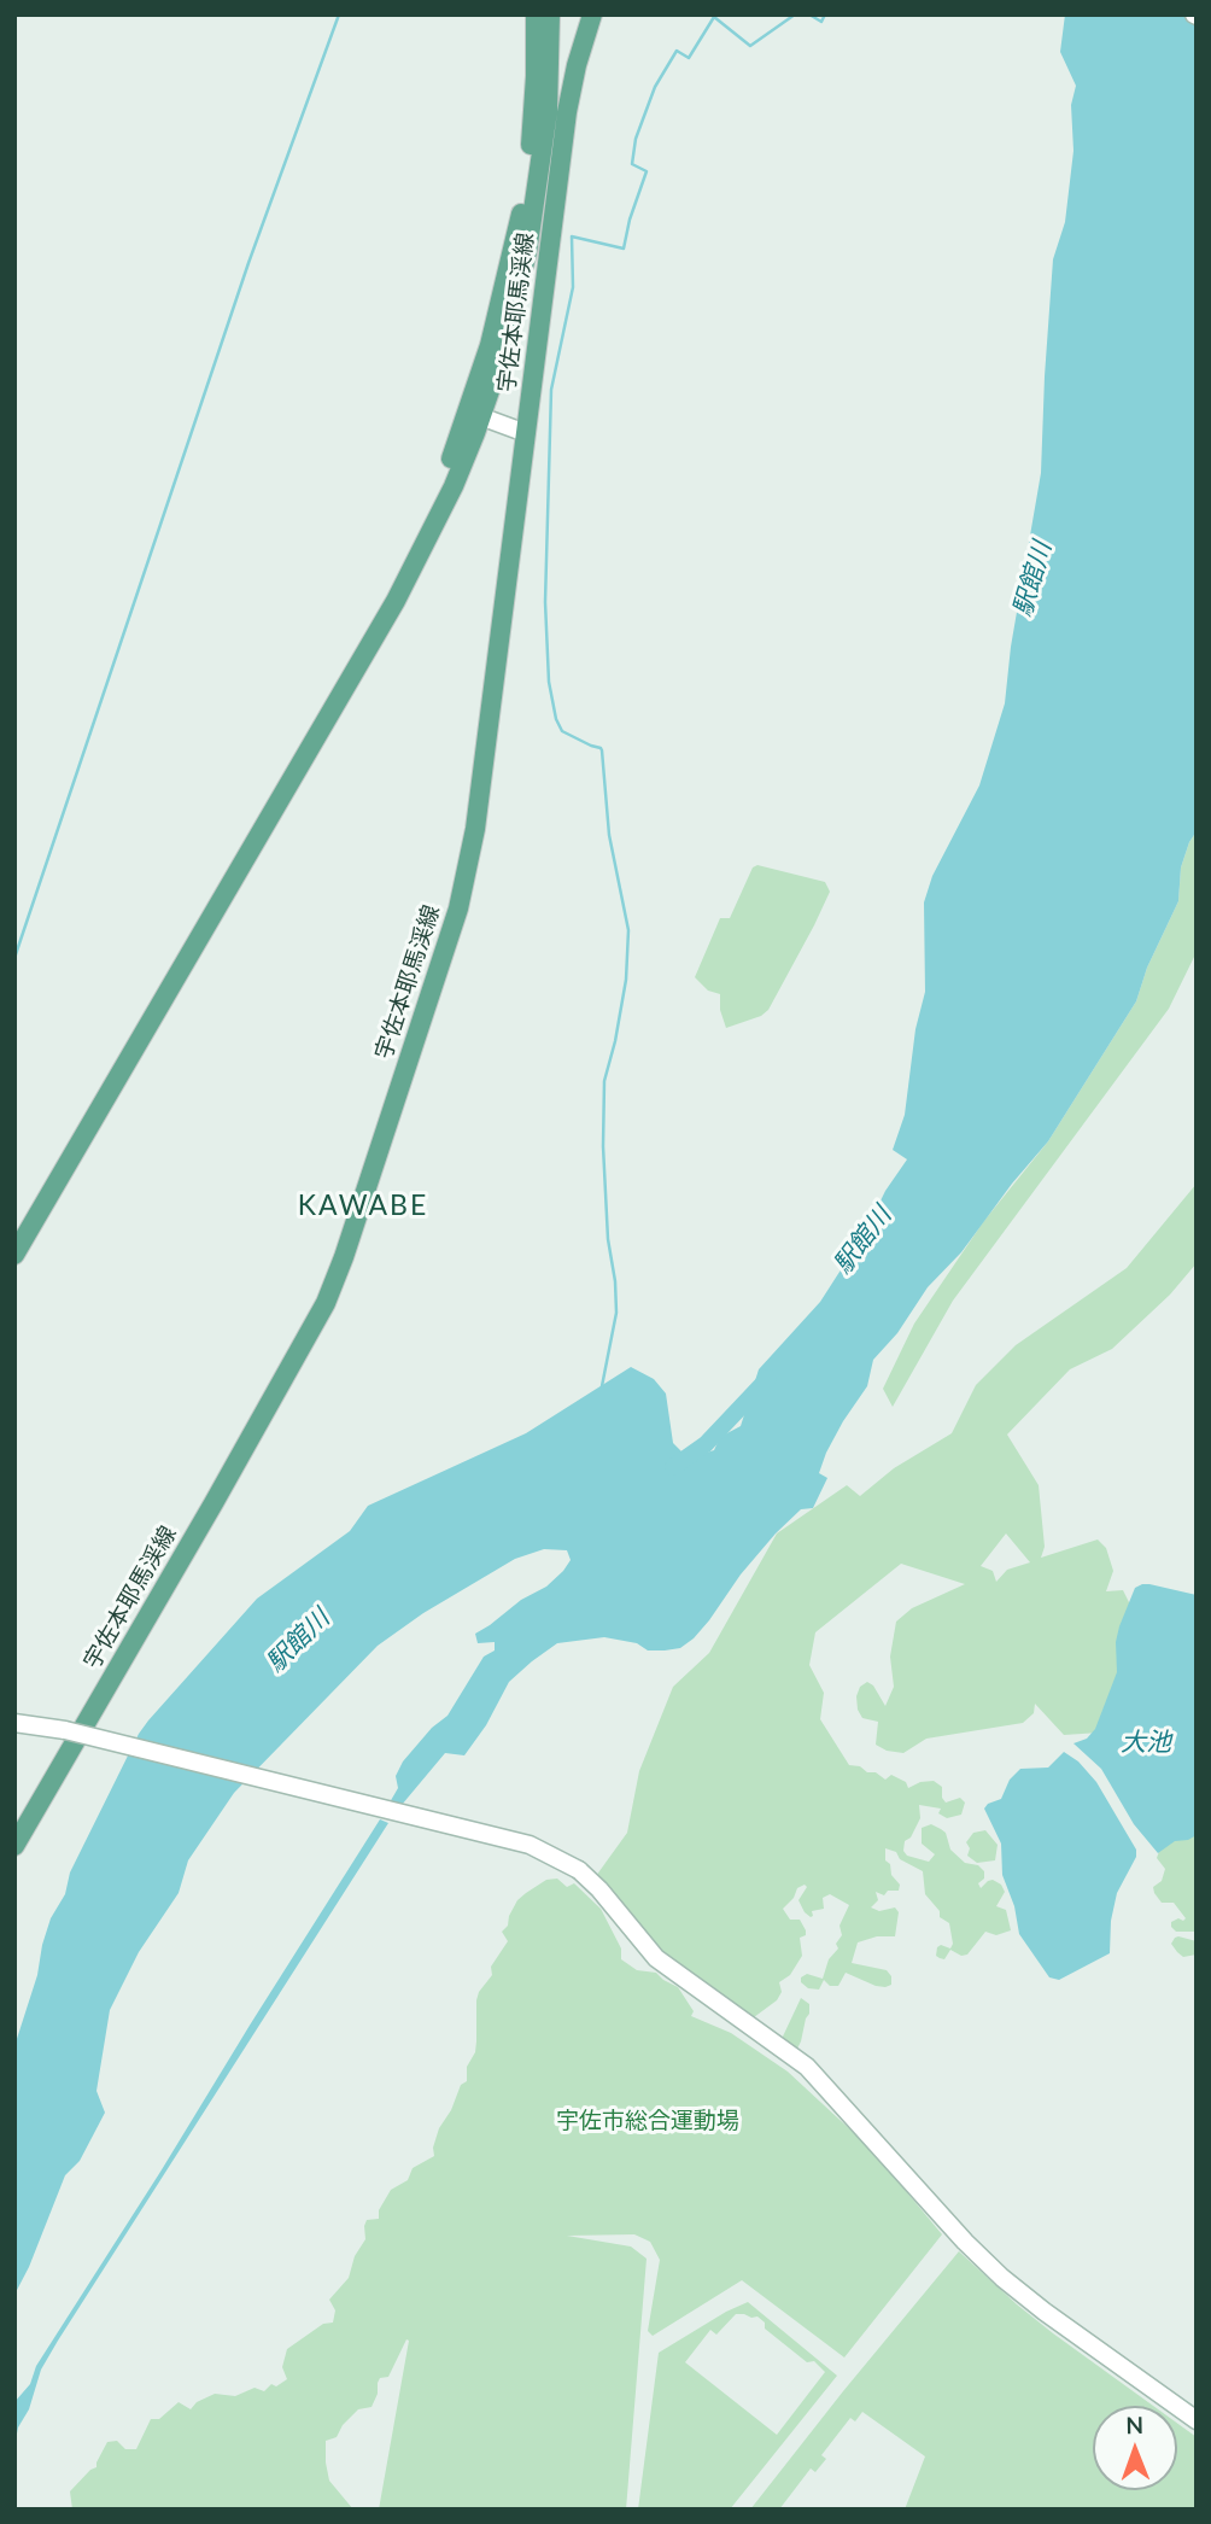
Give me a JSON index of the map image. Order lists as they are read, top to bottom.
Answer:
{
  "streets": {
    "main road": ["宇佐本耶馬渓線"]
  },
  "districts": ["KAWABE"],
  "water": ["駅館川", "大池"],
  "parks": ["宇佐市総合運動場"],
  "north": "top"
}
